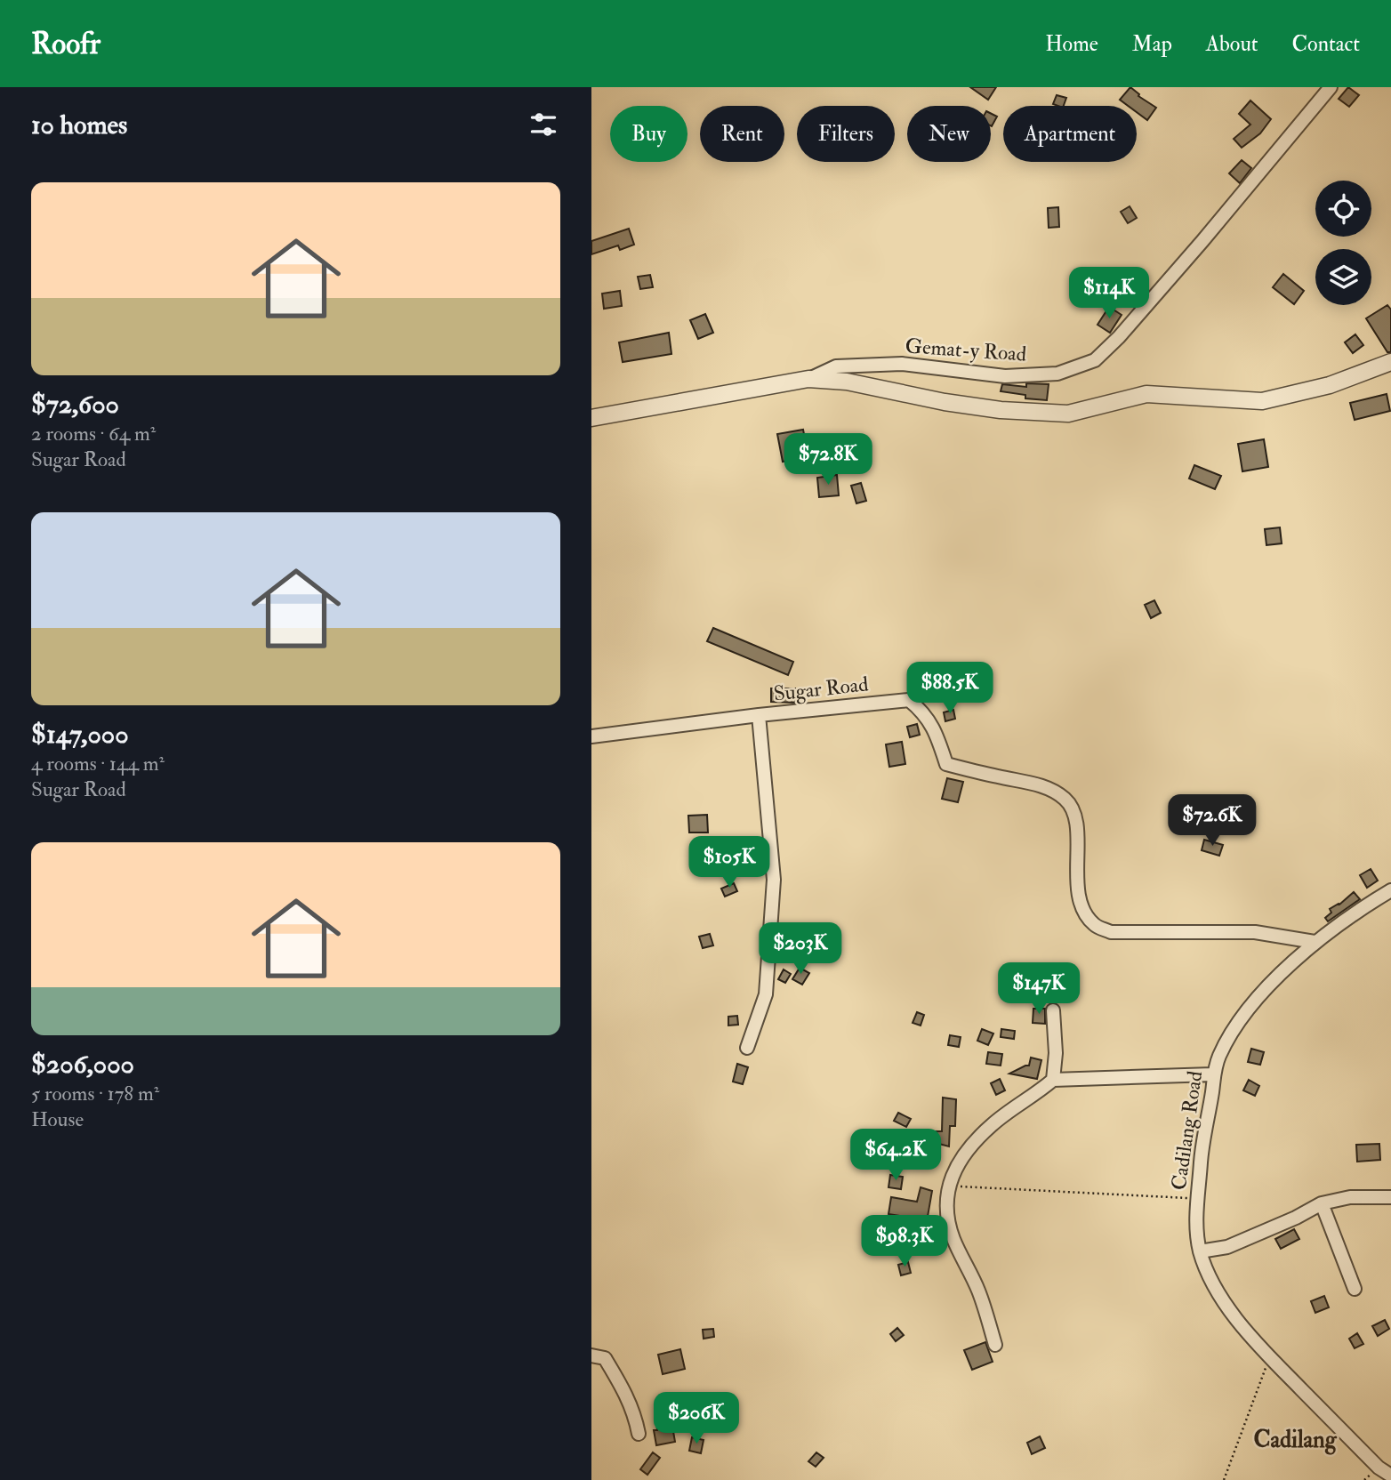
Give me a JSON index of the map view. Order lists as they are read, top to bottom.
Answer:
{
  "streets": {
    "street": ["Gemat-y Road", "Sugar Road", "Cadilang Road"]
  },
  "crossings": [
    ["Sugar Road", "Cadilang Road"]
  ],
  "districts": ["Cadilang"],
  "page": {
    "header": "Roofr",
    "nav": [
      "Home",
      "Map",
      "About",
      "Contact"
    ],
    "heading": "10 homes",
    "chip": [
      "Buy",
      "Rent",
      "Filters",
      "New",
      "Apartment"
    ],
    "list": [
      {
        "name": "$72,600",
        "note": "2 rooms · 64 m² · Sugar Road"
      },
      {
        "name": "$147,000",
        "note": "4 rooms · 144 m² · Sugar Road"
      },
      {
        "name": "$206,000",
        "note": "5 rooms · 178 m² · House"
      }
    ],
    "price": [
      "$114K",
      "$72.8K",
      "$88.5K",
      "$72.6K",
      "$105K",
      "$203K",
      "$147K",
      "$64.2K",
      "$98.3K",
      "$206K"
    ]
  }
}
